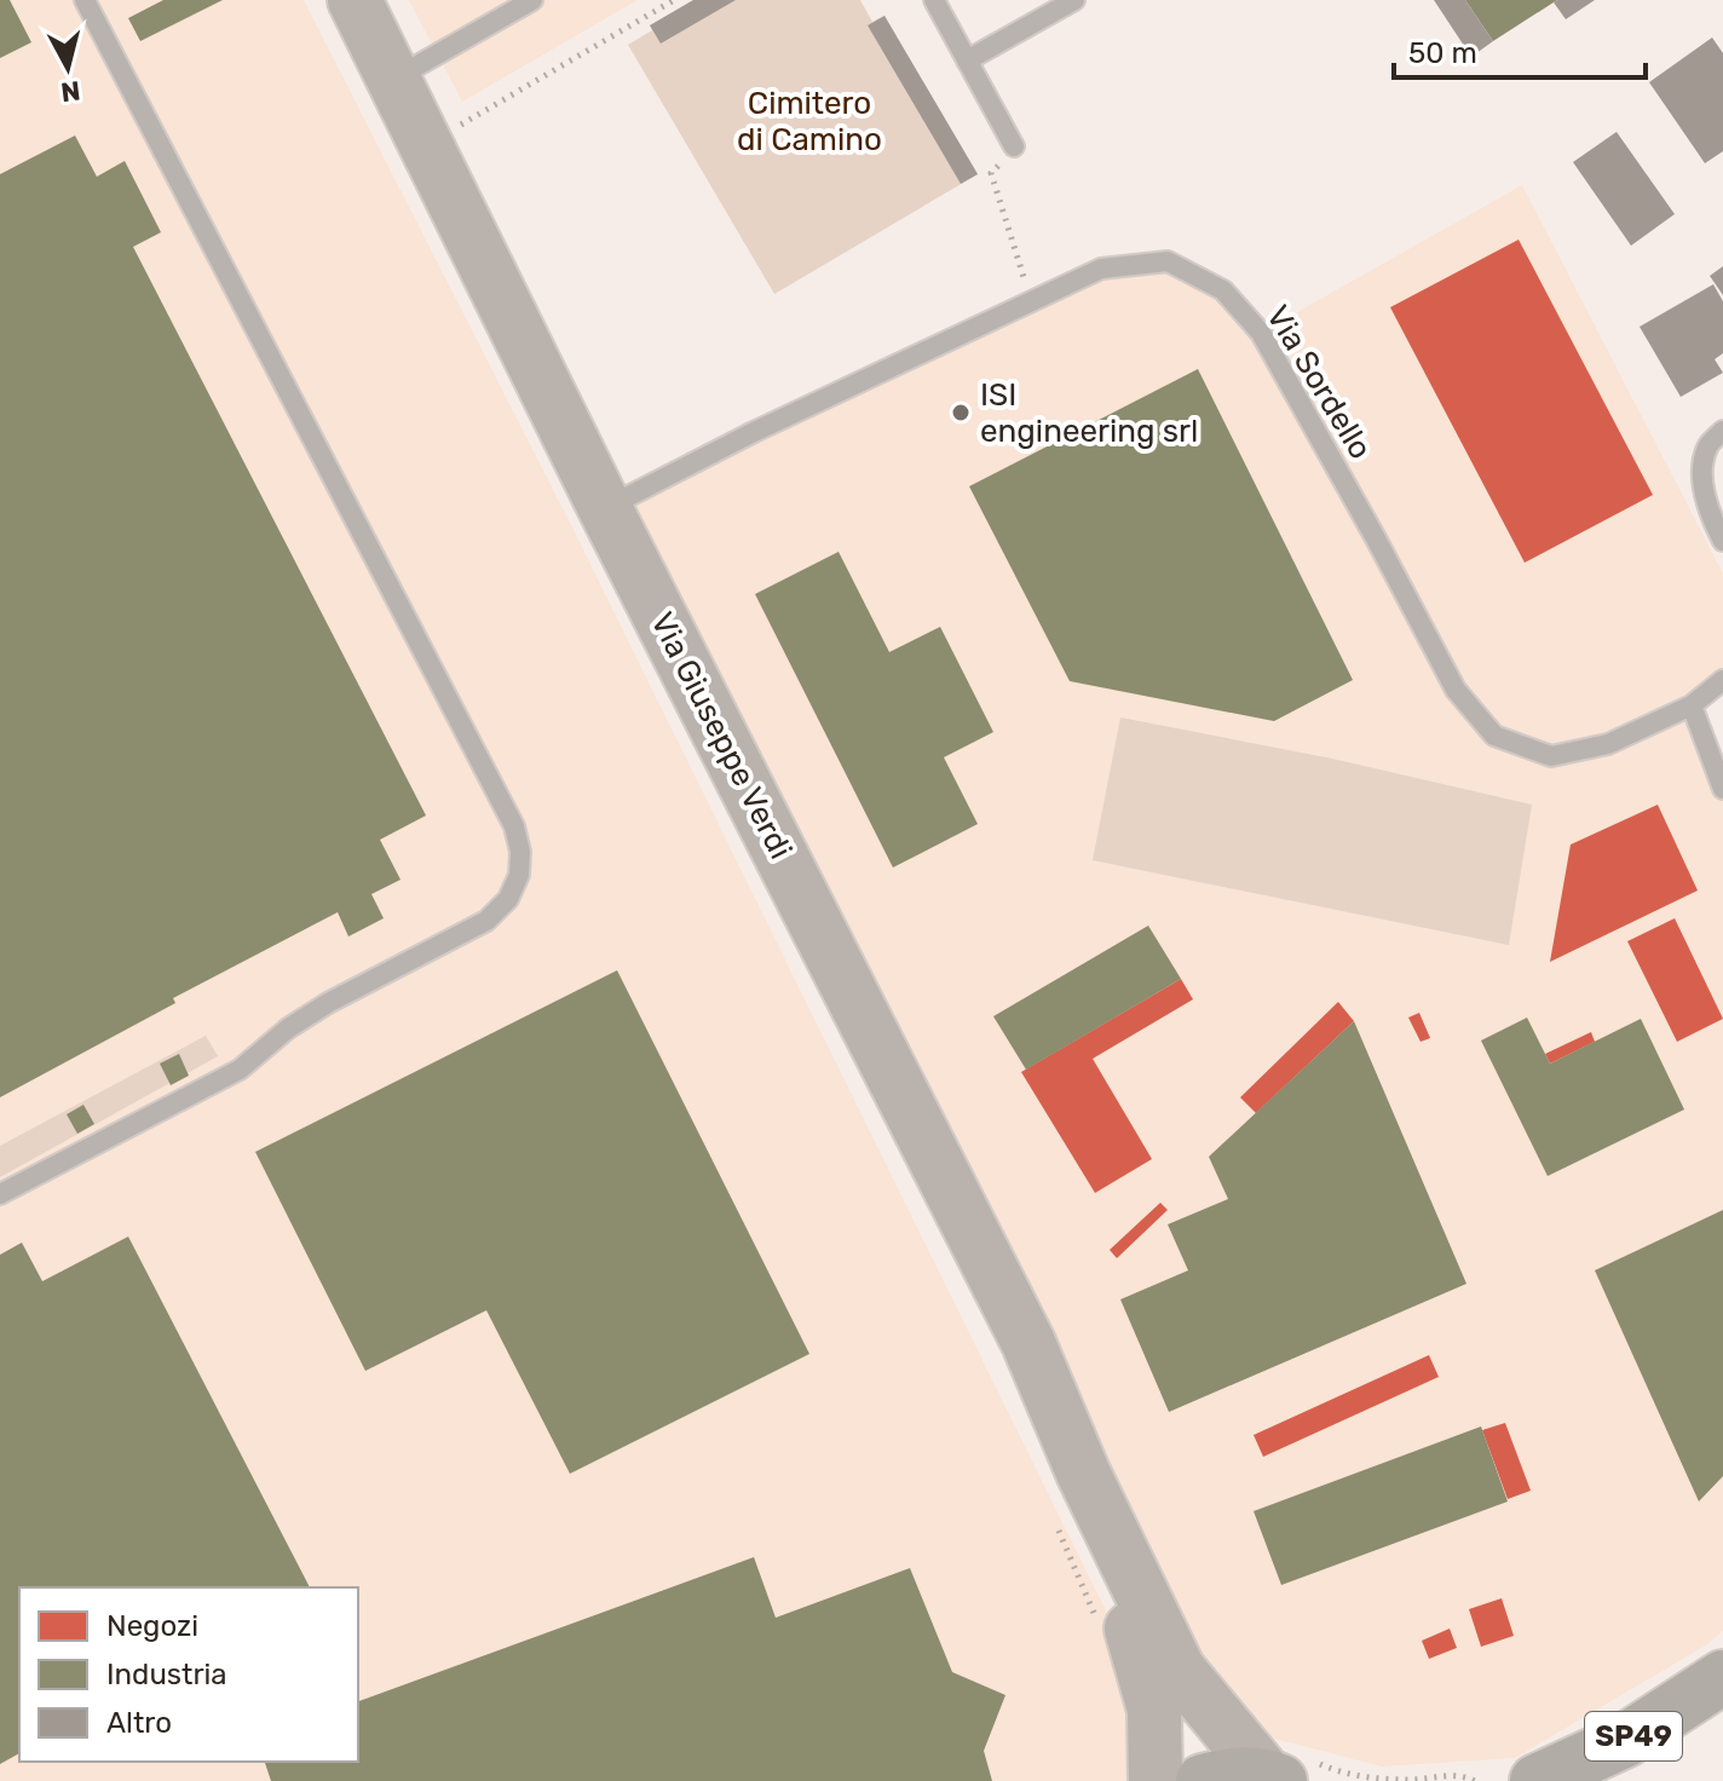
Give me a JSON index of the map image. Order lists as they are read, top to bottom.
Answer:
{
  "streets": {
    "main road": ["Via Giuseppe Verdi", "SP49"],
    "lane": ["Via Sordello"]
  },
  "crossings": [
    ["Via Sordello", "Via Giuseppe Verdi"]
  ],
  "parks": ["Cimitero di Camino"],
  "places": ["ISI engineering srl"],
  "legend": ["Negozi", "Industria", "Altro"],
  "scale_bar": "50 m",
  "north": "bottom"
}
